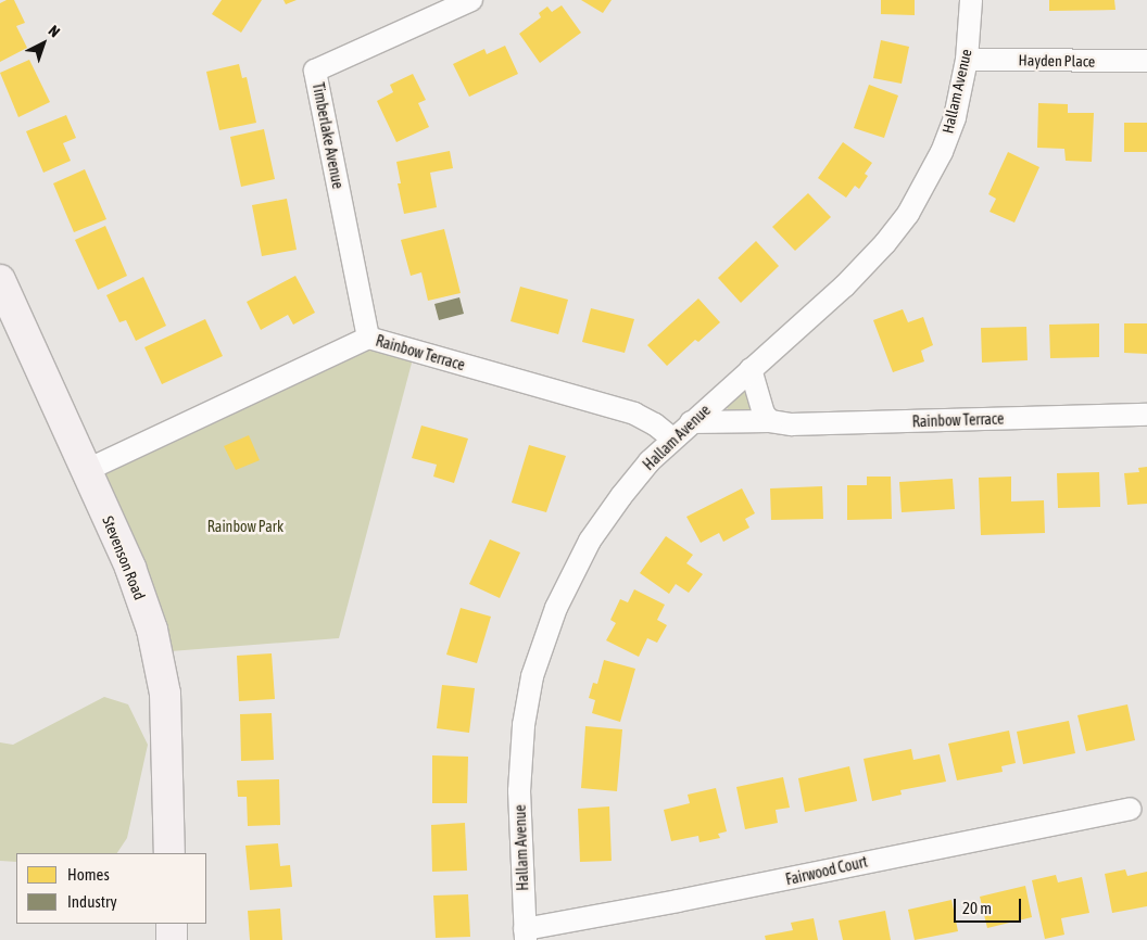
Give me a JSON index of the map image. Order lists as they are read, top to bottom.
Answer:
{
  "streets": {
    "main road": ["Stevenson Road"],
    "street": [
      "Hayden Place",
      "Hallam Avenue",
      "Timberlake Avenue",
      "Rainbow Terrace",
      "Fairwood Court"
    ]
  },
  "crossings": [
    ["Hayden Place", "Hallam Avenue"],
    ["Hallam Avenue", "Rainbow Terrace"],
    ["Hallam Avenue", "Fairwood Court"],
    ["Timberlake Avenue", "Rainbow Terrace"],
    ["Rainbow Terrace", "Stevenson Road"]
  ],
  "parks": ["Rainbow Park"],
  "legend": ["Homes", "Industry"],
  "scale_bar": "20 m",
  "north": "top right"
}
